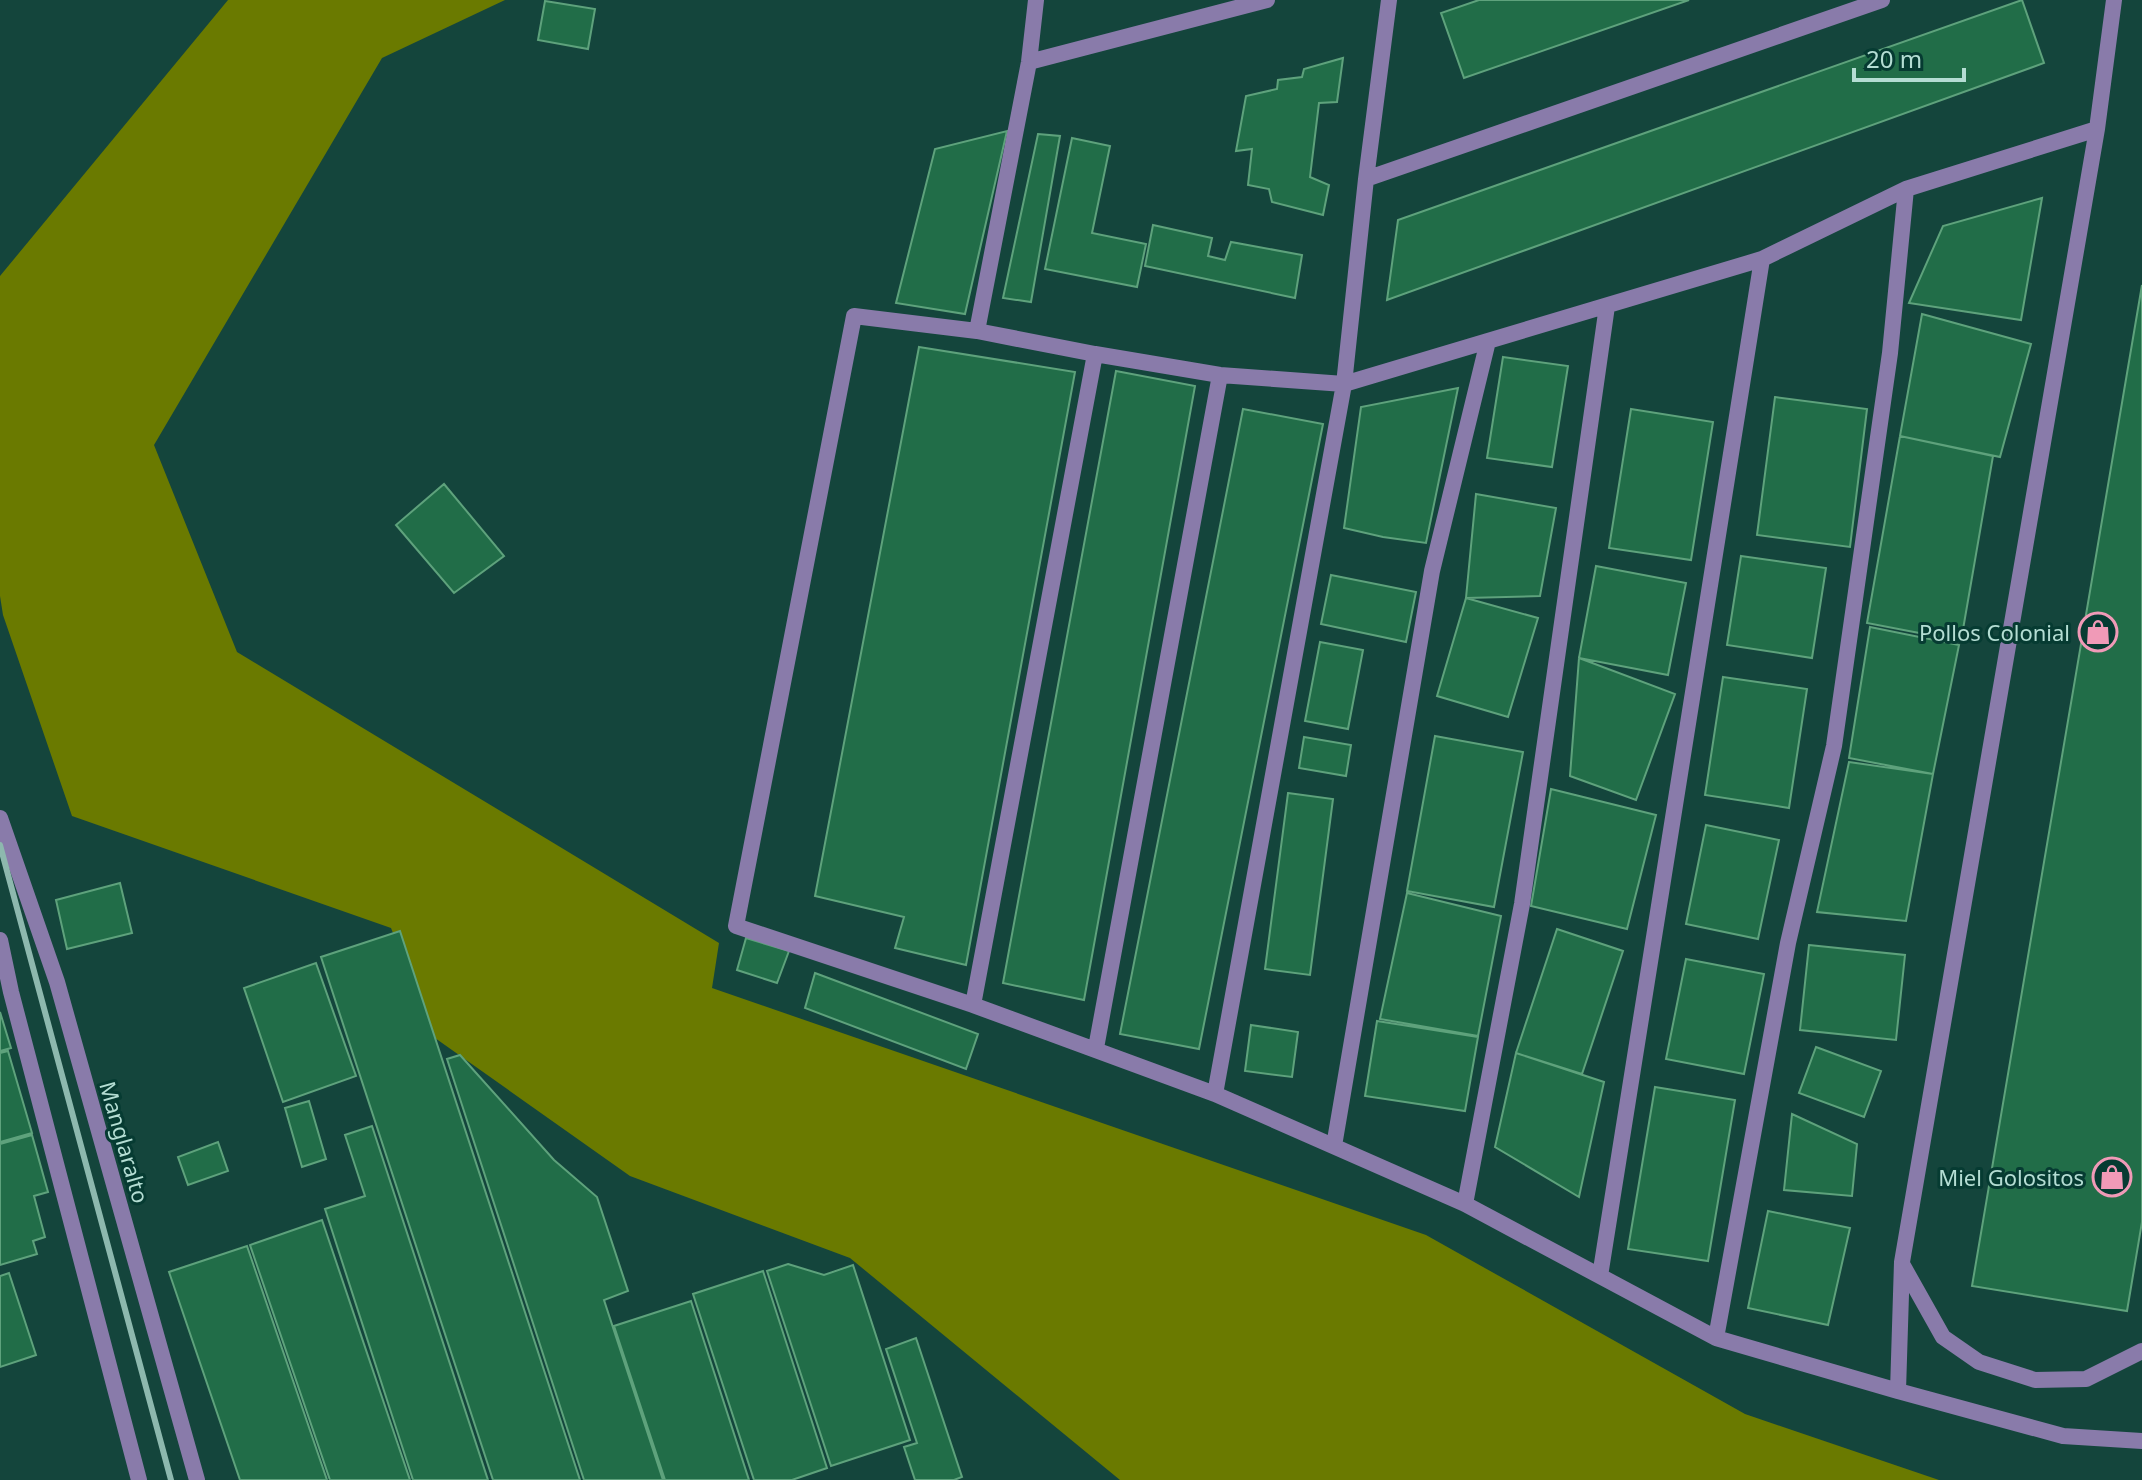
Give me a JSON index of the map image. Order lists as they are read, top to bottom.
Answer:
{
  "streets": {
    "street": ["Manglaralto"]
  },
  "places": {
    "shop": ["Pollos Colonial", "Miel Golositos"]
  },
  "scale_bar": "20 m"
}
